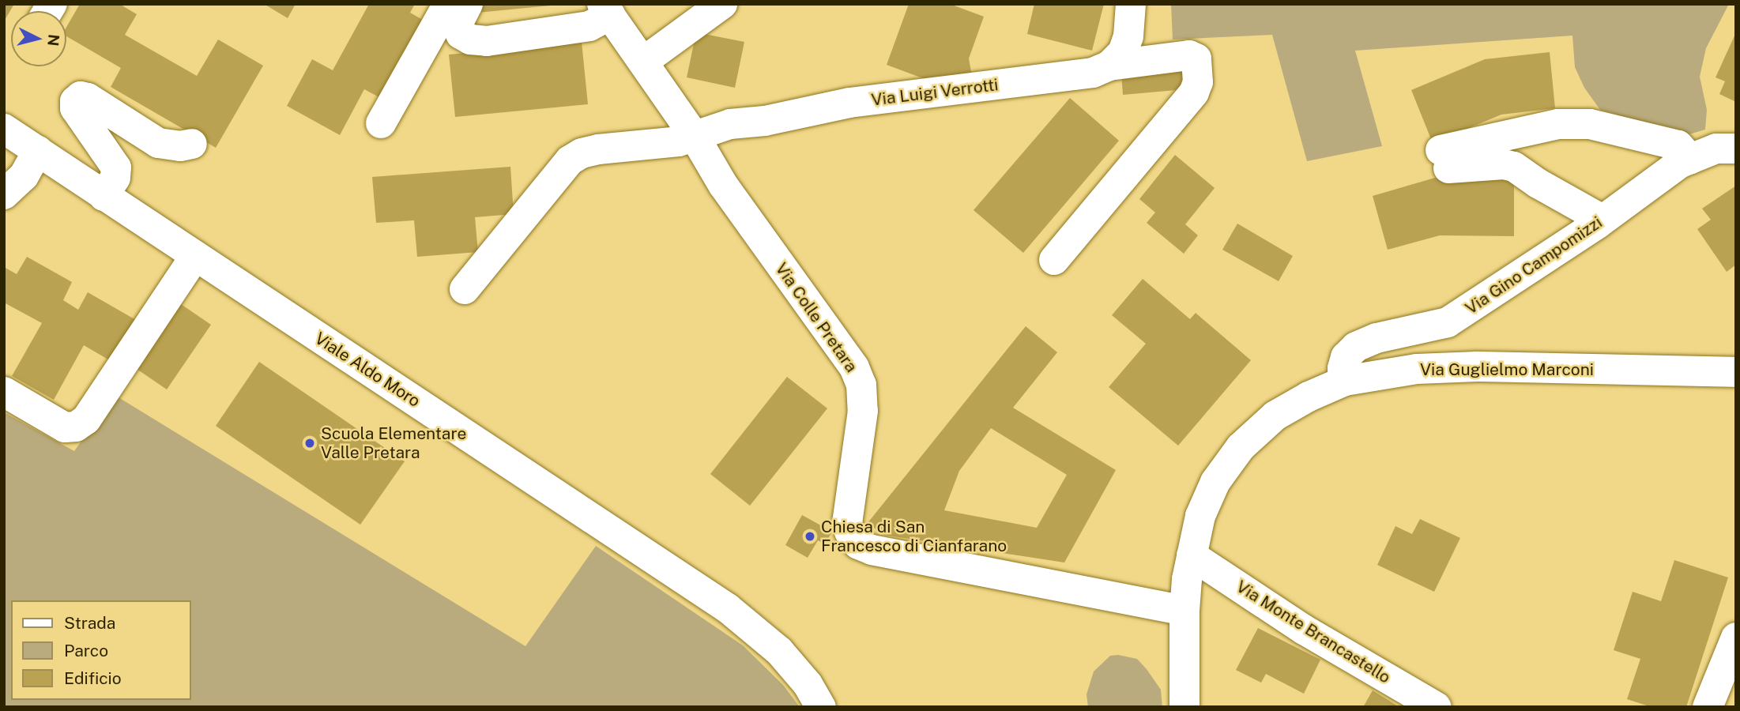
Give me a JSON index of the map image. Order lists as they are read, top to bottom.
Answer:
{
  "streets": {
    "street": [
      "Via Luigi Verrotti",
      "Via Gino Campomizzi",
      "Via Colle Pretara",
      "Viale Aldo Moro",
      "Via Guglielmo Marconi",
      "Via Monte Brancastello"
    ]
  },
  "crossings": [
    ["Via Luigi Verrotti", "Via Colle Pretara"],
    ["Via Gino Campomizzi", "Via Guglielmo Marconi"],
    ["Via Colle Pretara", "Via Guglielmo Marconi"],
    ["Via Guglielmo Marconi", "Via Monte Brancastello"]
  ],
  "places": ["Scuola Elementare Valle Pretara", "Chiesa di San Francesco di Cianfarano"],
  "legend": ["Strada", "Parco", "Edificio"],
  "north": "right"
}
